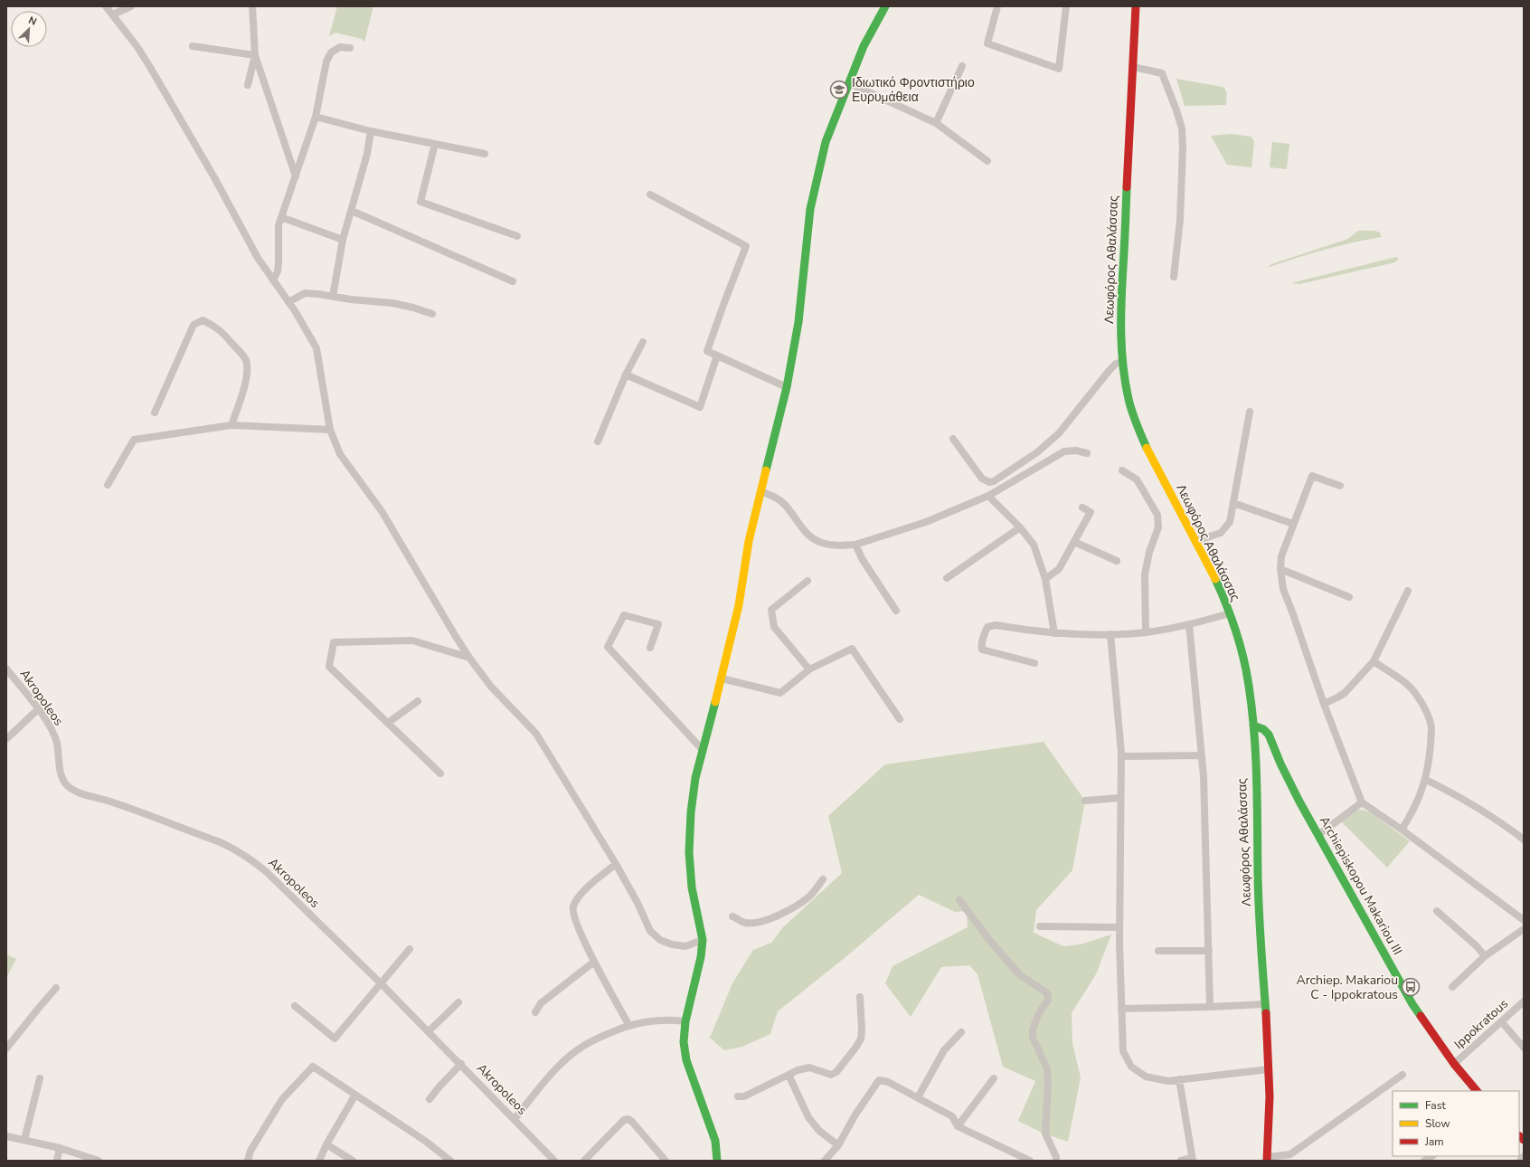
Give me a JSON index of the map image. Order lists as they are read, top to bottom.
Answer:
{
  "streets": {
    "street": [
      "Λεωφόρος Αθαλάσσας",
      "Akropoleos",
      "Archiepiskopou Makariou III",
      "Ippokratous"
    ]
  },
  "crossings": [
    ["Λεωφόρος Αθαλάσσας", "Archiepiskopou Makariou III"],
    ["Archiepiskopou Makariou III", "Ippokratous"]
  ],
  "places": {
    "school or university": ["Ιδιωτικό Φροντιστήριο Ευρυμάθεια"],
    "bus stop": ["Archiep. Makariou C - Ippokratous"]
  },
  "legend": ["Fast", "Slow", "Jam"],
  "north": "top right"
}
